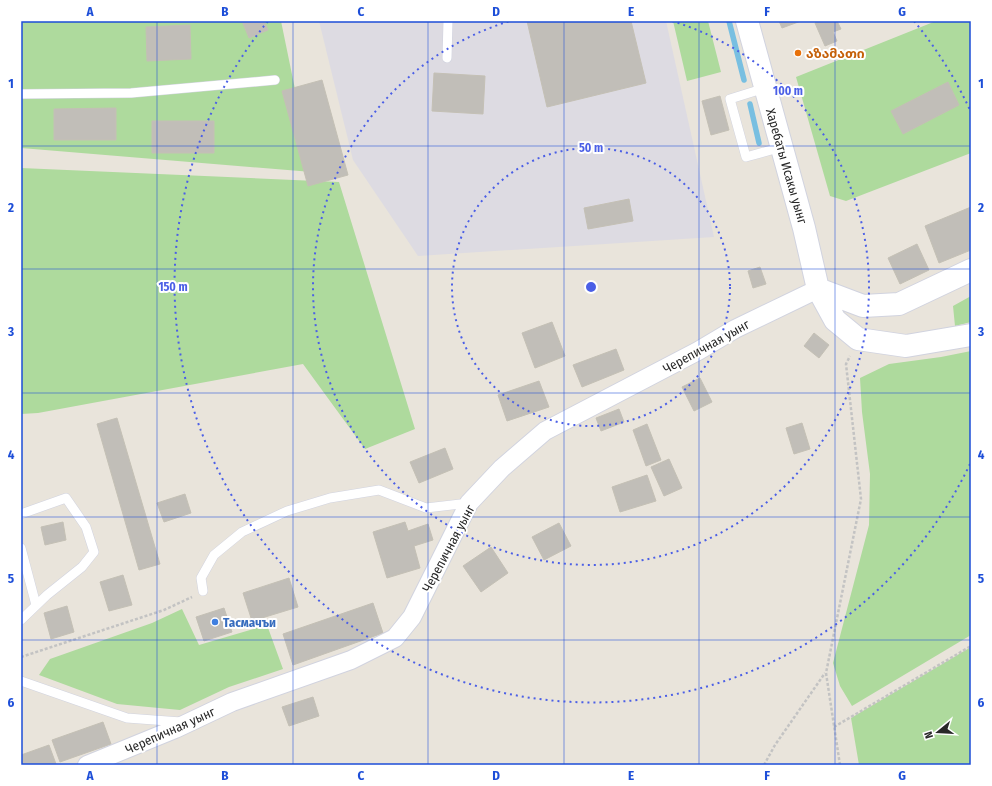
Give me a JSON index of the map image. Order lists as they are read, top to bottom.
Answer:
{
  "streets": {
    "main road": ["Харебаты Исакы уынг"],
    "street": ["Черепичная уынг"]
  },
  "crossings": [
    ["Харебаты Исакы уынг", "Черепичная уынг"]
  ],
  "places": ["აზამათი", "Тасмачъи"],
  "north": "left",
  "grid": {
    "columns": [
      "A",
      "B",
      "C",
      "D",
      "E",
      "F",
      "G"
    ],
    "rows": [
      "1",
      "2",
      "3",
      "4",
      "5",
      "6"
    ]
  },
  "rings": ["100 m", "50 m", "150 m"]
}
